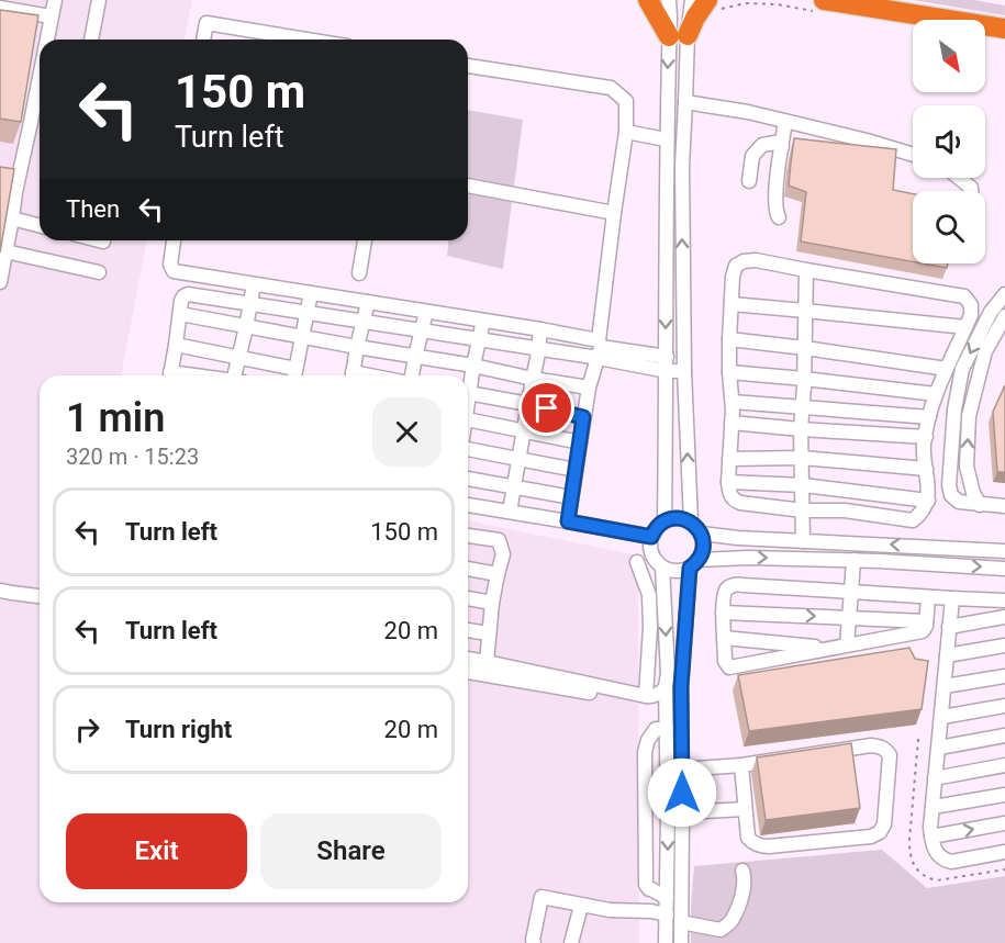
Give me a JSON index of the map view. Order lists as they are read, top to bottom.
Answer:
{
  "north": "bottom right",
  "page": {
    "turn": ["150 m", "Turn left"],
    "then": "Then",
    "heading": ["1 min", "320 m · 15:23"],
    "list": [
      {
        "name": "Turn left",
        "value": "150 m"
      },
      {
        "name": "Turn left",
        "value": "20 m"
      },
      {
        "name": "Turn right",
        "value": "20 m"
      }
    ],
    "buttons": ["Exit", "Share"]
  }
}
